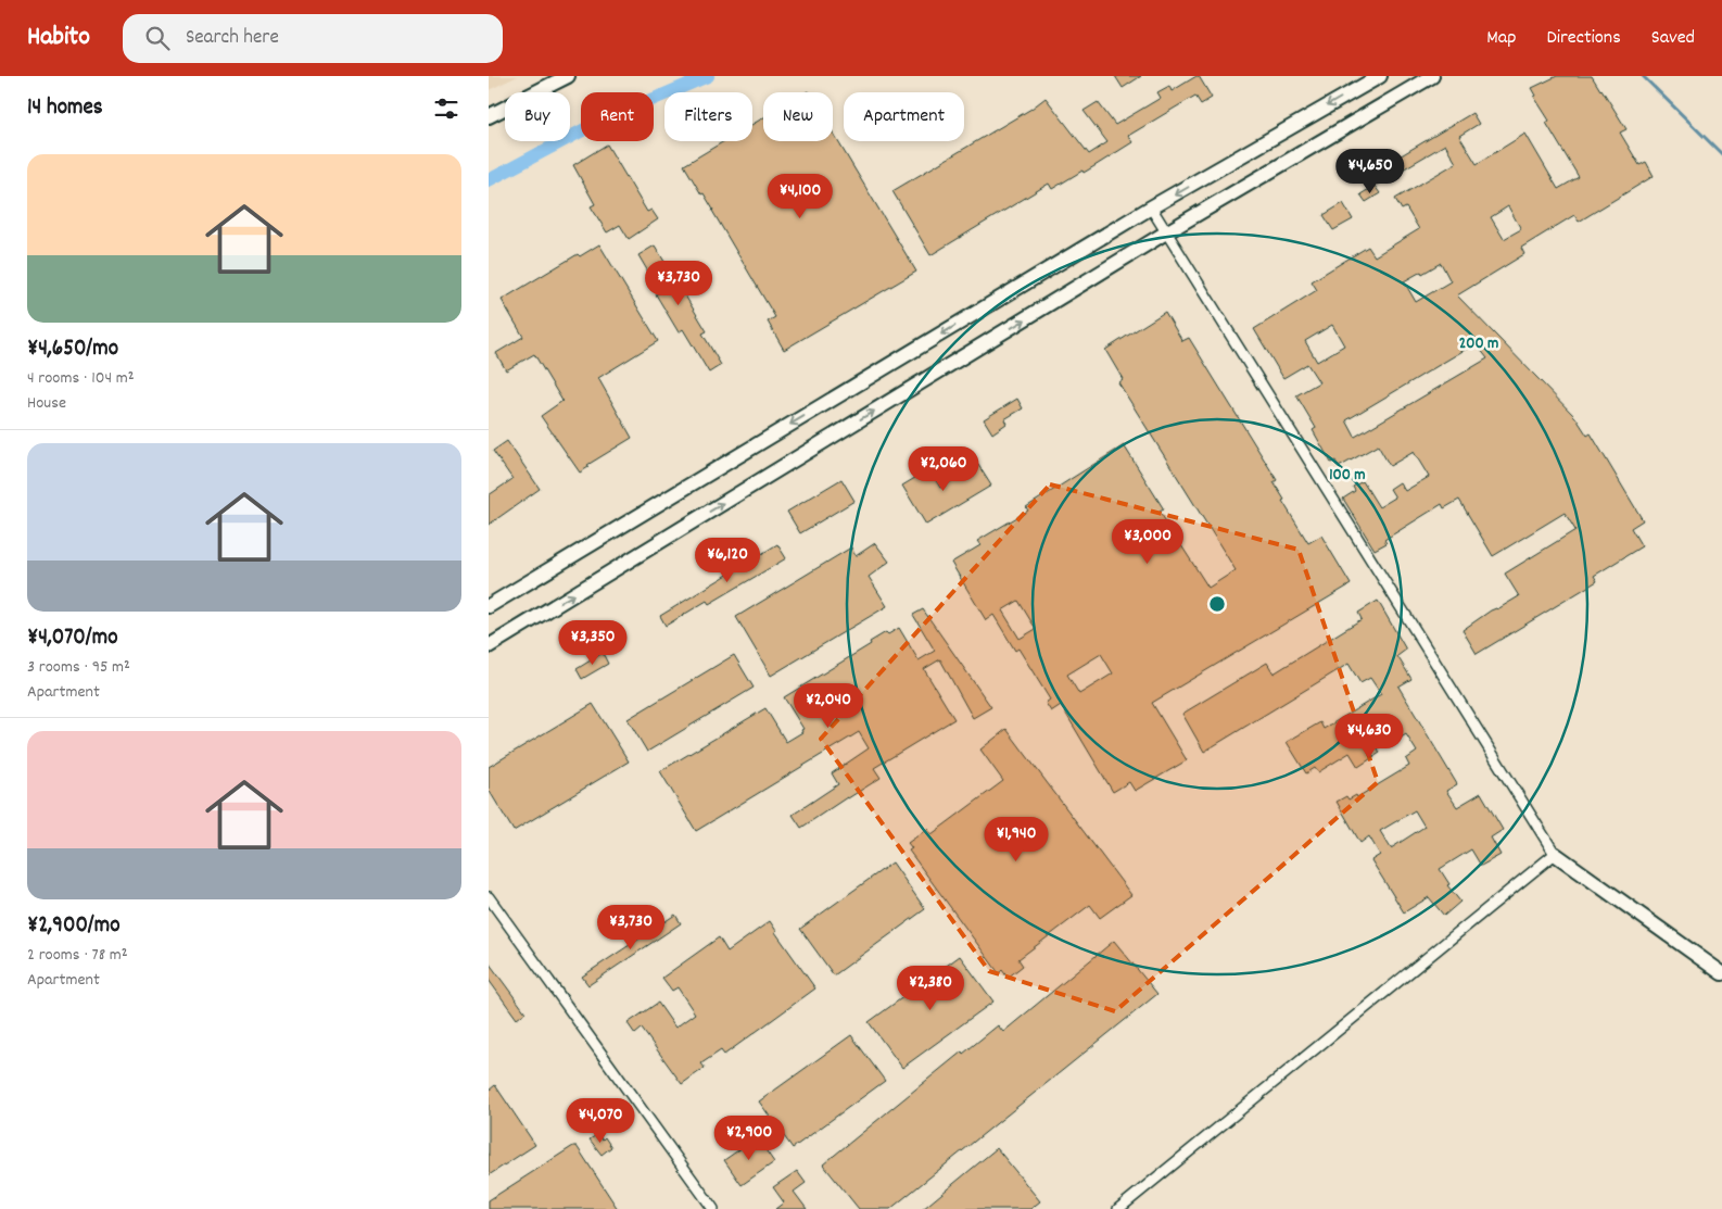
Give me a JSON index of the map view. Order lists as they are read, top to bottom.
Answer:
{
  "page": {
    "header": "Habito",
    "search": "Search here",
    "nav": ["Map", "Directions", "Saved"],
    "heading": "14 homes",
    "chip": [
      "Buy",
      "Rent",
      "Filters",
      "New",
      "Apartment"
    ],
    "list": [
      {
        "name": "¥4,650/mo",
        "note": "4 rooms · 104 m² · House"
      },
      {
        "name": "¥4,070/mo",
        "note": "3 rooms · 95 m² · Apartment"
      },
      {
        "name": "¥2,900/mo",
        "note": "2 rooms · 78 m² · Apartment"
      }
    ],
    "price": [
      "¥4,650",
      "¥4,100",
      "¥3,730",
      "¥2,060",
      "¥3,000",
      "¥6,120",
      "¥3,350",
      "¥2,040",
      "¥4,630",
      "¥1,940",
      "¥3,730",
      "¥2,380",
      "¥4,070",
      "¥2,900"
    ]
  },
  "rings": ["200 m", "100 m"]
}
